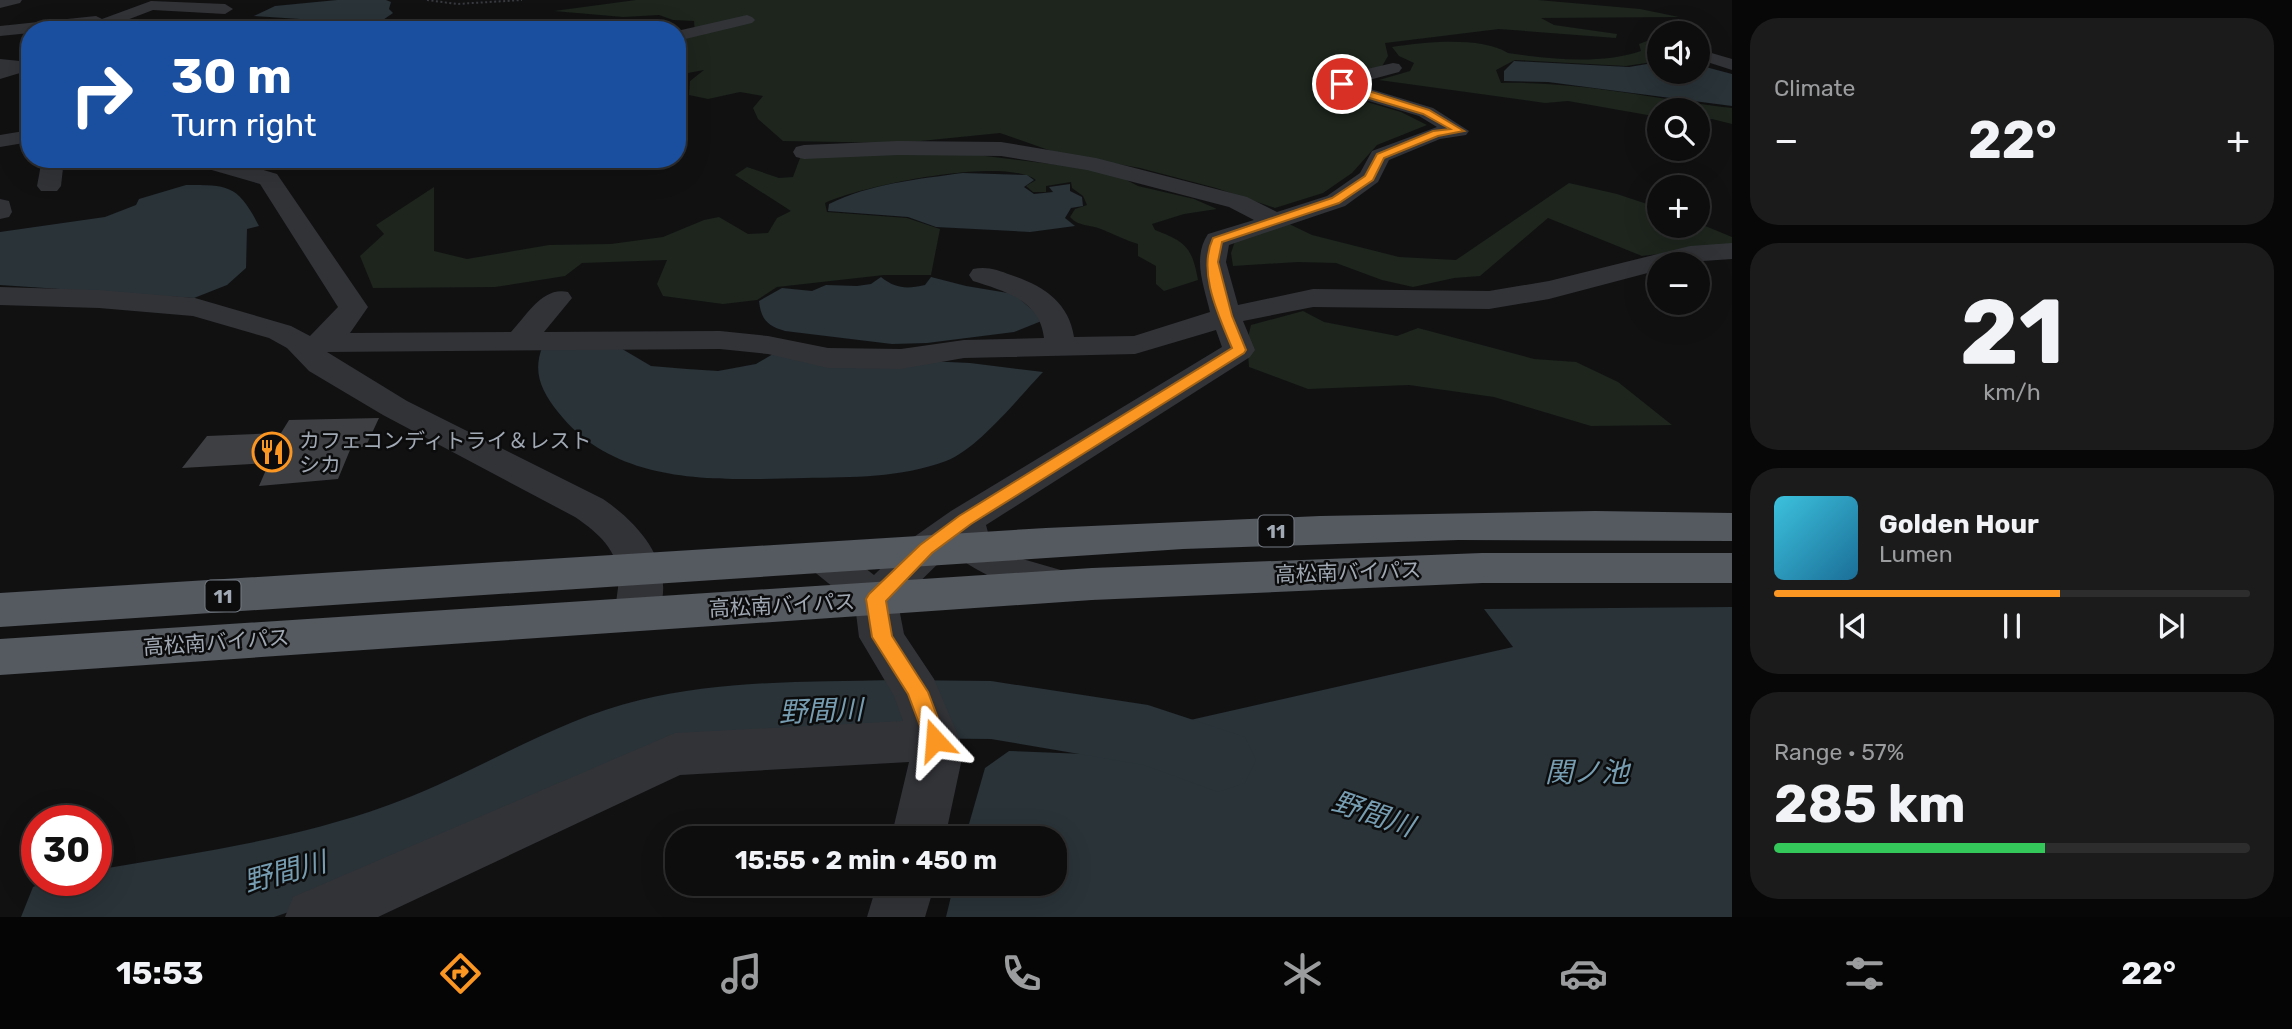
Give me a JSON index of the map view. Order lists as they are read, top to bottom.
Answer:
{
  "streets": {
    "highway": ["11", "高松南バイパス"]
  },
  "water": ["野間川", "関ノ池"],
  "places": {
    "restaurant": ["カフェコンディトライ＆レスト シカ"]
  },
  "page": {
    "tile": [
      "Climate",
      ["21", "km/h"],
      ["Range · 57%", "285 km"]
    ],
    "map_buttons": ["+", "−"],
    "turn": ["30 m", "Turn right"],
    "heat": ["−", "22°", "+"],
    "song": ["Golden Hour", "Lumen"],
    "limit": "30",
    "trip": "15:55 · 2 min · 450 m",
    "tabs": ["15:53", "22°"]
  }
}
